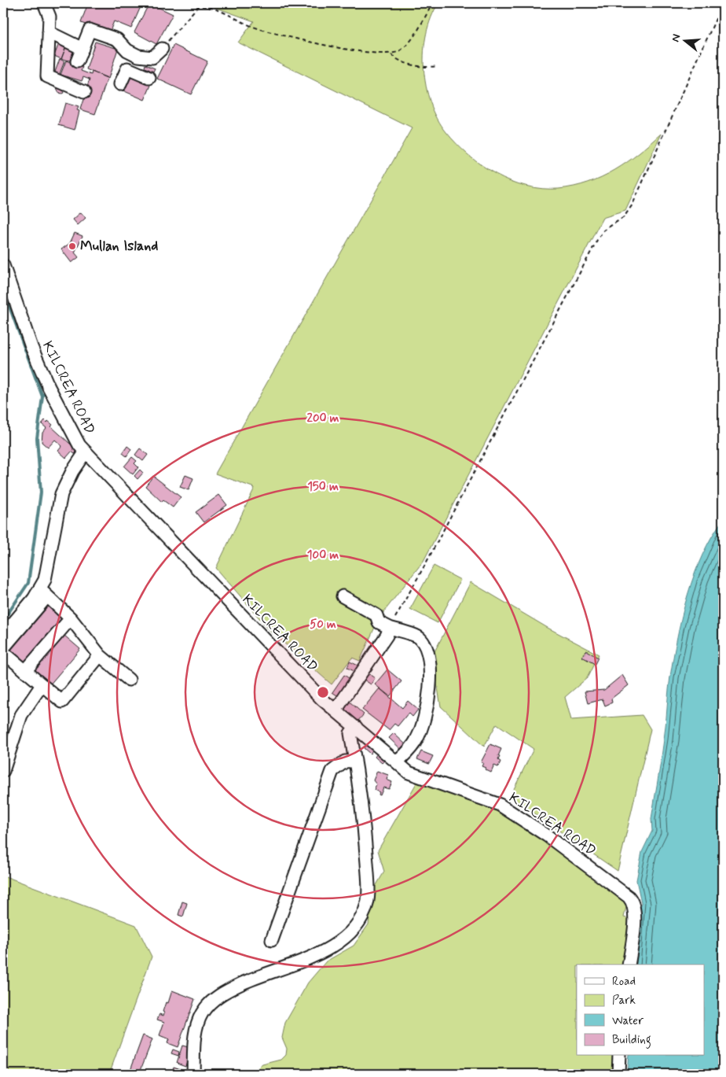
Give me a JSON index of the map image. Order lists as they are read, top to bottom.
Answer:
{
  "streets": {
    "street": ["KILCREA ROAD"]
  },
  "places": ["Mullan Island"],
  "legend": [
    "Road",
    "Park",
    "Water",
    "Building"
  ],
  "north": "left",
  "rings": [
    "200 m",
    "150 m",
    "100 m",
    "50 m"
  ]
}
